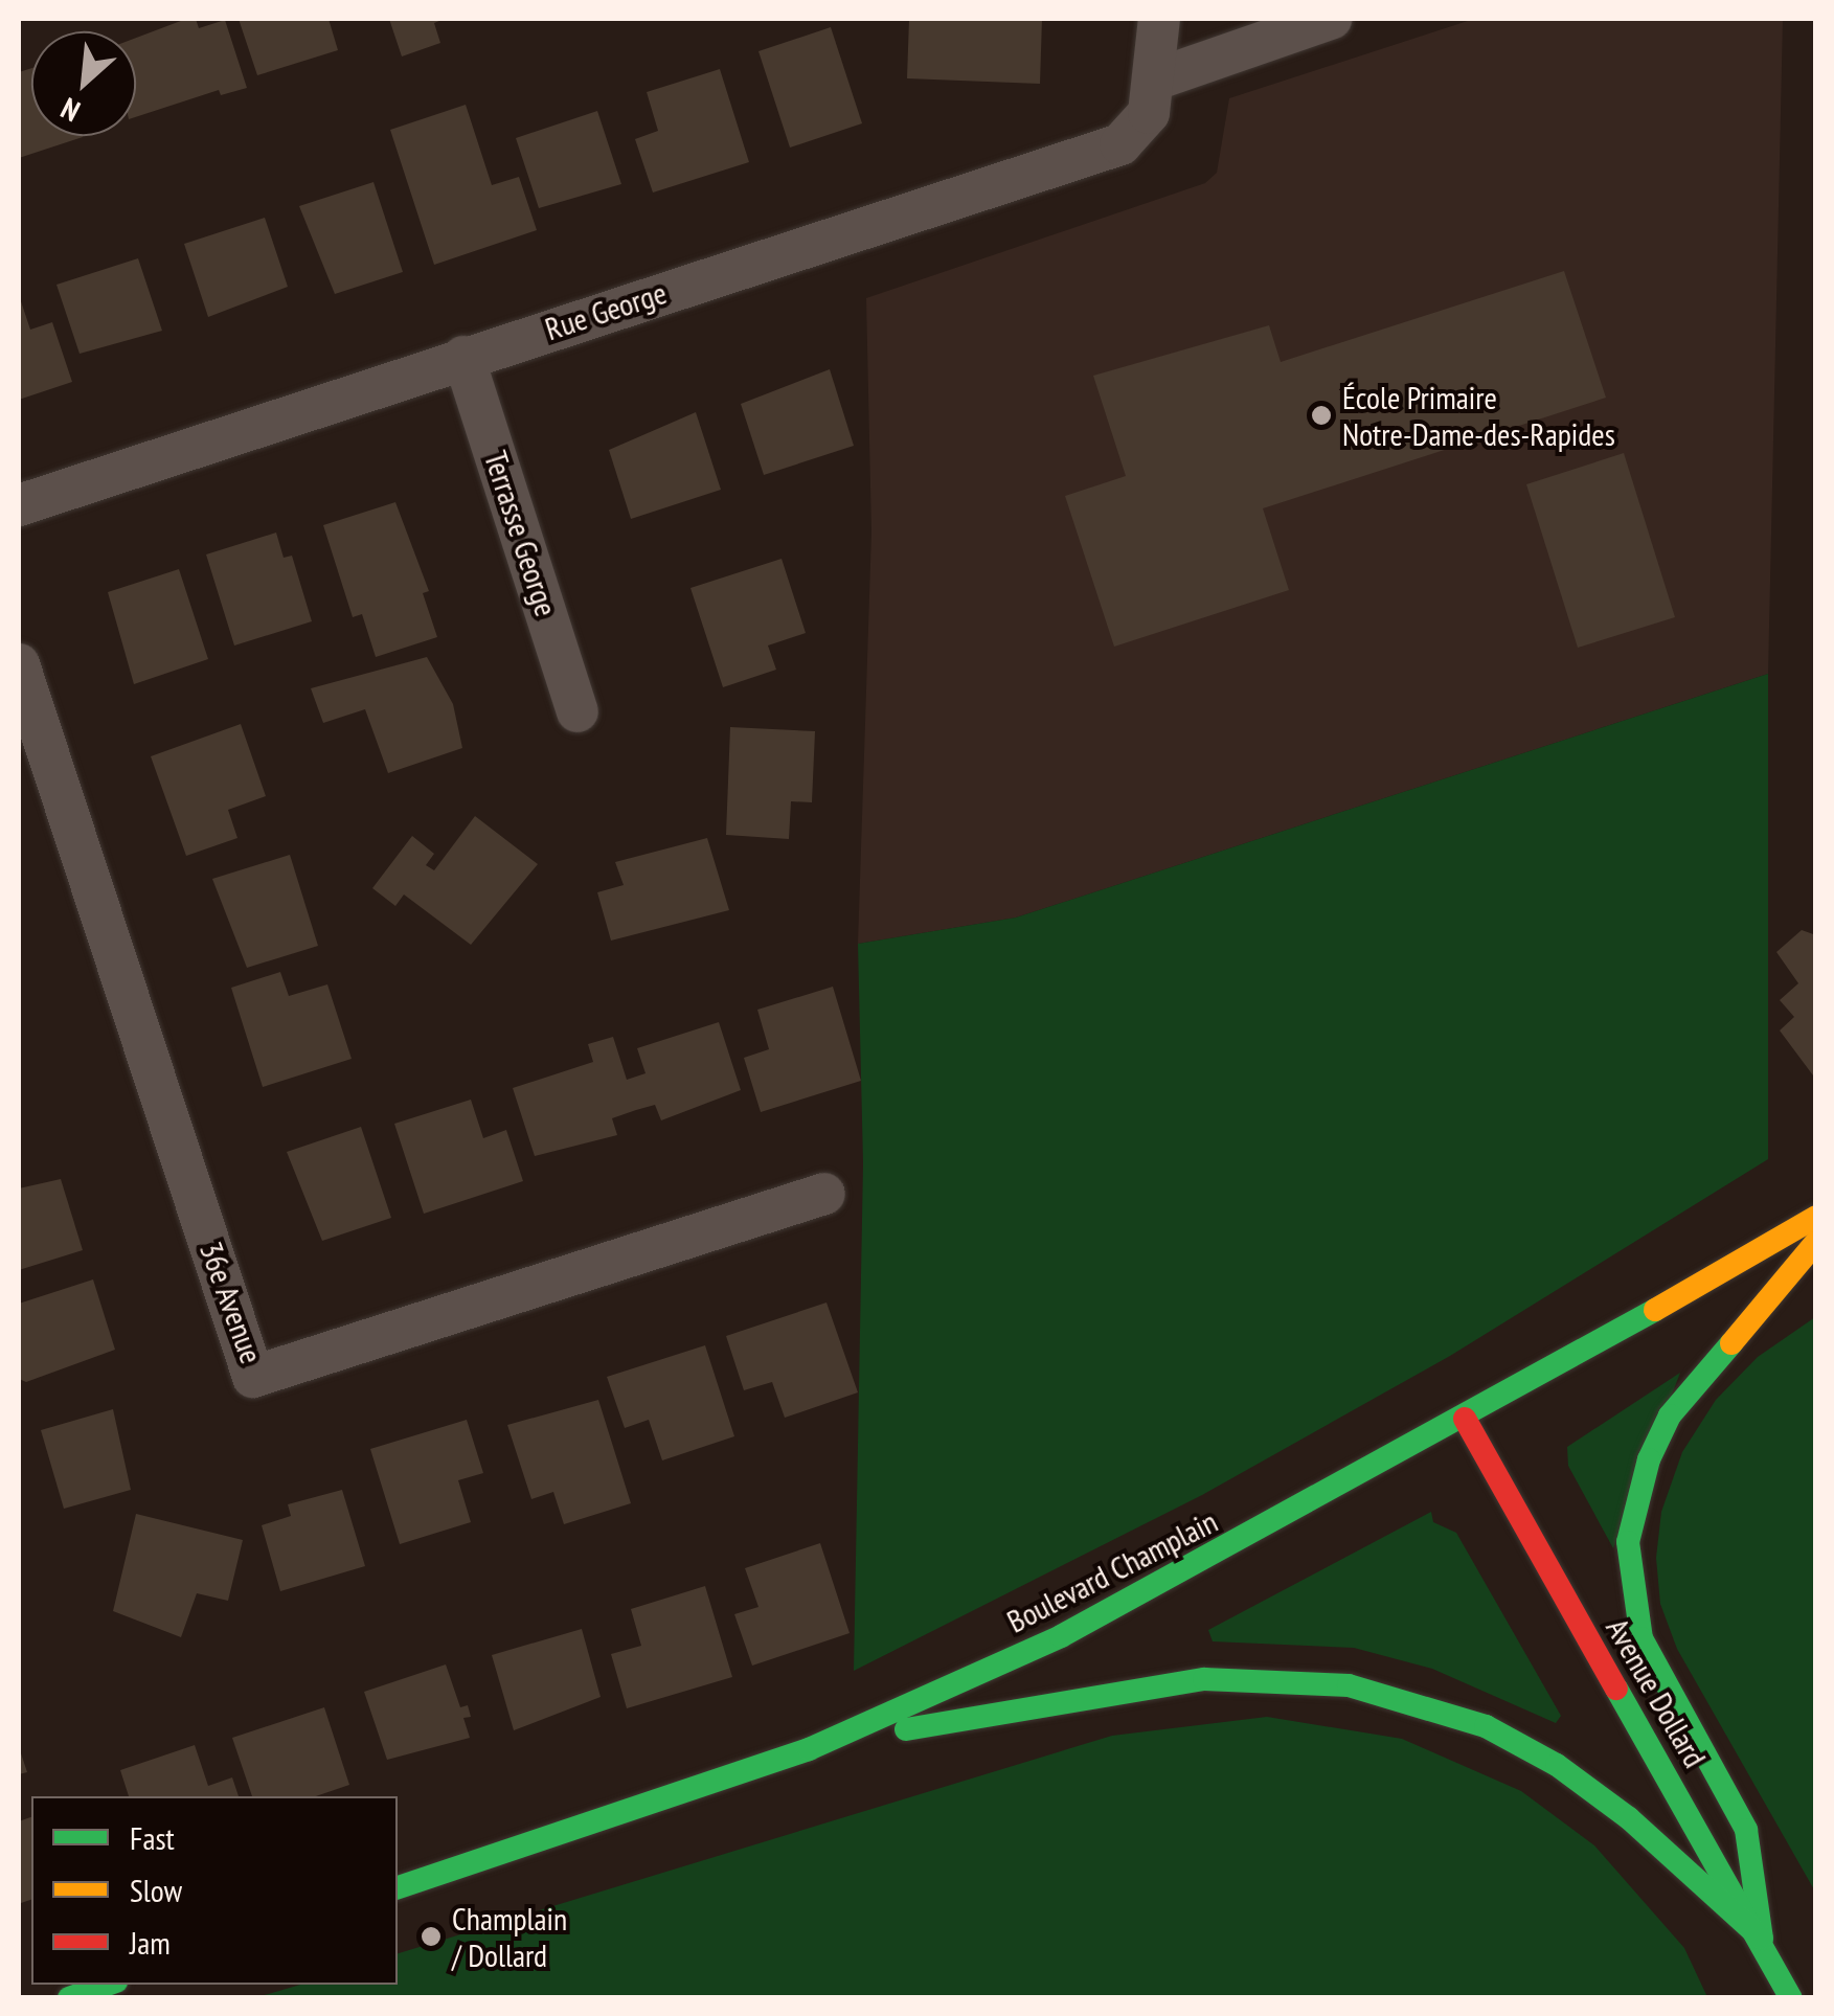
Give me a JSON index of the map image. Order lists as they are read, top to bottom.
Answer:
{
  "streets": {
    "main road": ["Boulevard Champlain", "Avenue Dollard"],
    "street": ["Rue George", "Terrasse George", "36e Avenue"]
  },
  "crossings": [
    ["Rue George", "Terrasse George"],
    ["Boulevard Champlain", "Avenue Dollard"]
  ],
  "places": ["École Primaire Notre-Dame-des-Rapides", "Champlain / Dollard"],
  "legend": ["Fast", "Slow", "Jam"],
  "north": "bottom left"
}
